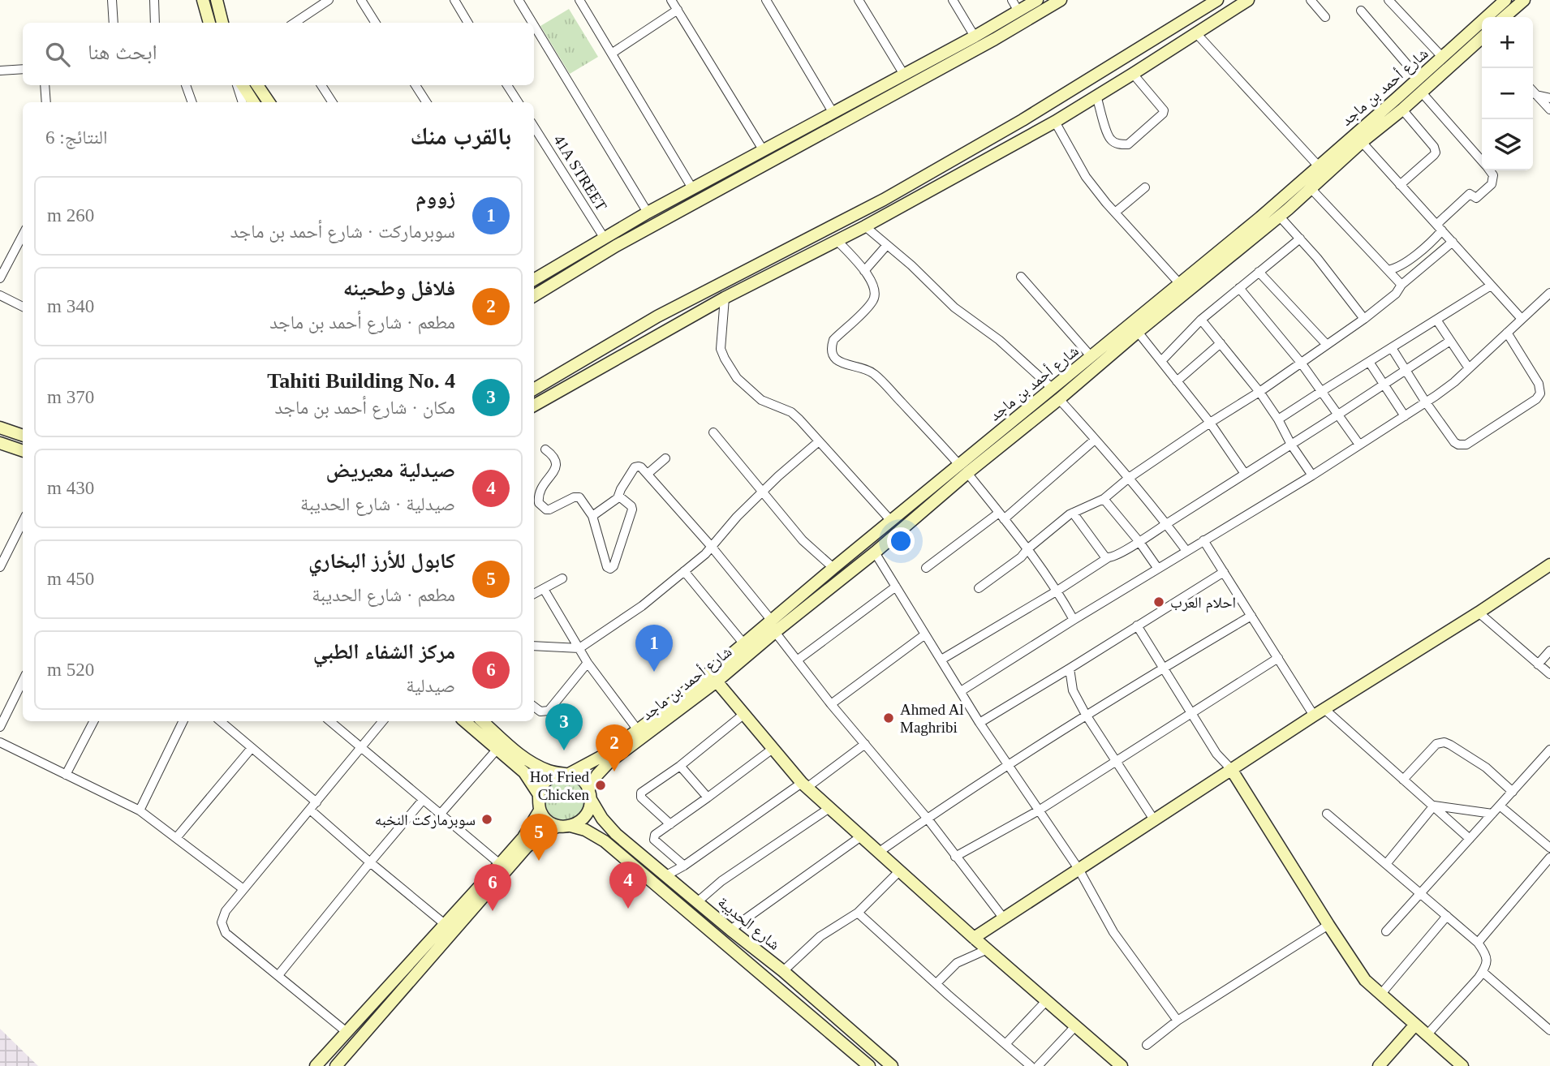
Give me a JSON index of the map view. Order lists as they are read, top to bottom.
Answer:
{
  "streets": {
    "street": ["شارع أحمد بن ماجد", "41A STREET", "شارع الحديبة"]
  },
  "crossings": [
    ["شارع أحمد بن ماجد", "شارع الحديبة"]
  ],
  "places": [
    "احلام العرب",
    "Ahmed Al Maghribi",
    "Hot Fried Chicken",
    "سوبرماركت النخبه"
  ],
  "page": {
    "map_buttons": ["+", "−"],
    "search": "ابحث هنا",
    "heading": ["بالقرب منك", "النتائج: 6"],
    "list": [
      {
        "mark": "1",
        "name": "زووم",
        "note": "سوبرماركت · شارع أحمد بن ماجد",
        "value": "260 m"
      },
      {
        "mark": "2",
        "name": "فلافل وطحينه",
        "note": "مطعم · شارع أحمد بن ماجد",
        "value": "340 m"
      },
      {
        "mark": "3",
        "name": "Tahiti Building No. 4",
        "note": "مكان · شارع أحمد بن ماجد",
        "value": "370 m"
      },
      {
        "mark": "4",
        "name": "صيدلية معيريض",
        "note": "صيدلية · شارع الحديبة",
        "value": "430 m"
      },
      {
        "mark": "5",
        "name": "كابول للأرز البخاري",
        "note": "مطعم · شارع الحديبة",
        "value": "450 m"
      },
      {
        "mark": "6",
        "name": "مركز الشفاء الطبي",
        "note": "صيدلية",
        "value": "520 m"
      }
    ],
    "pins": [
      "1",
      "3",
      "2",
      "5",
      "4",
      "6"
    ]
  }
}
